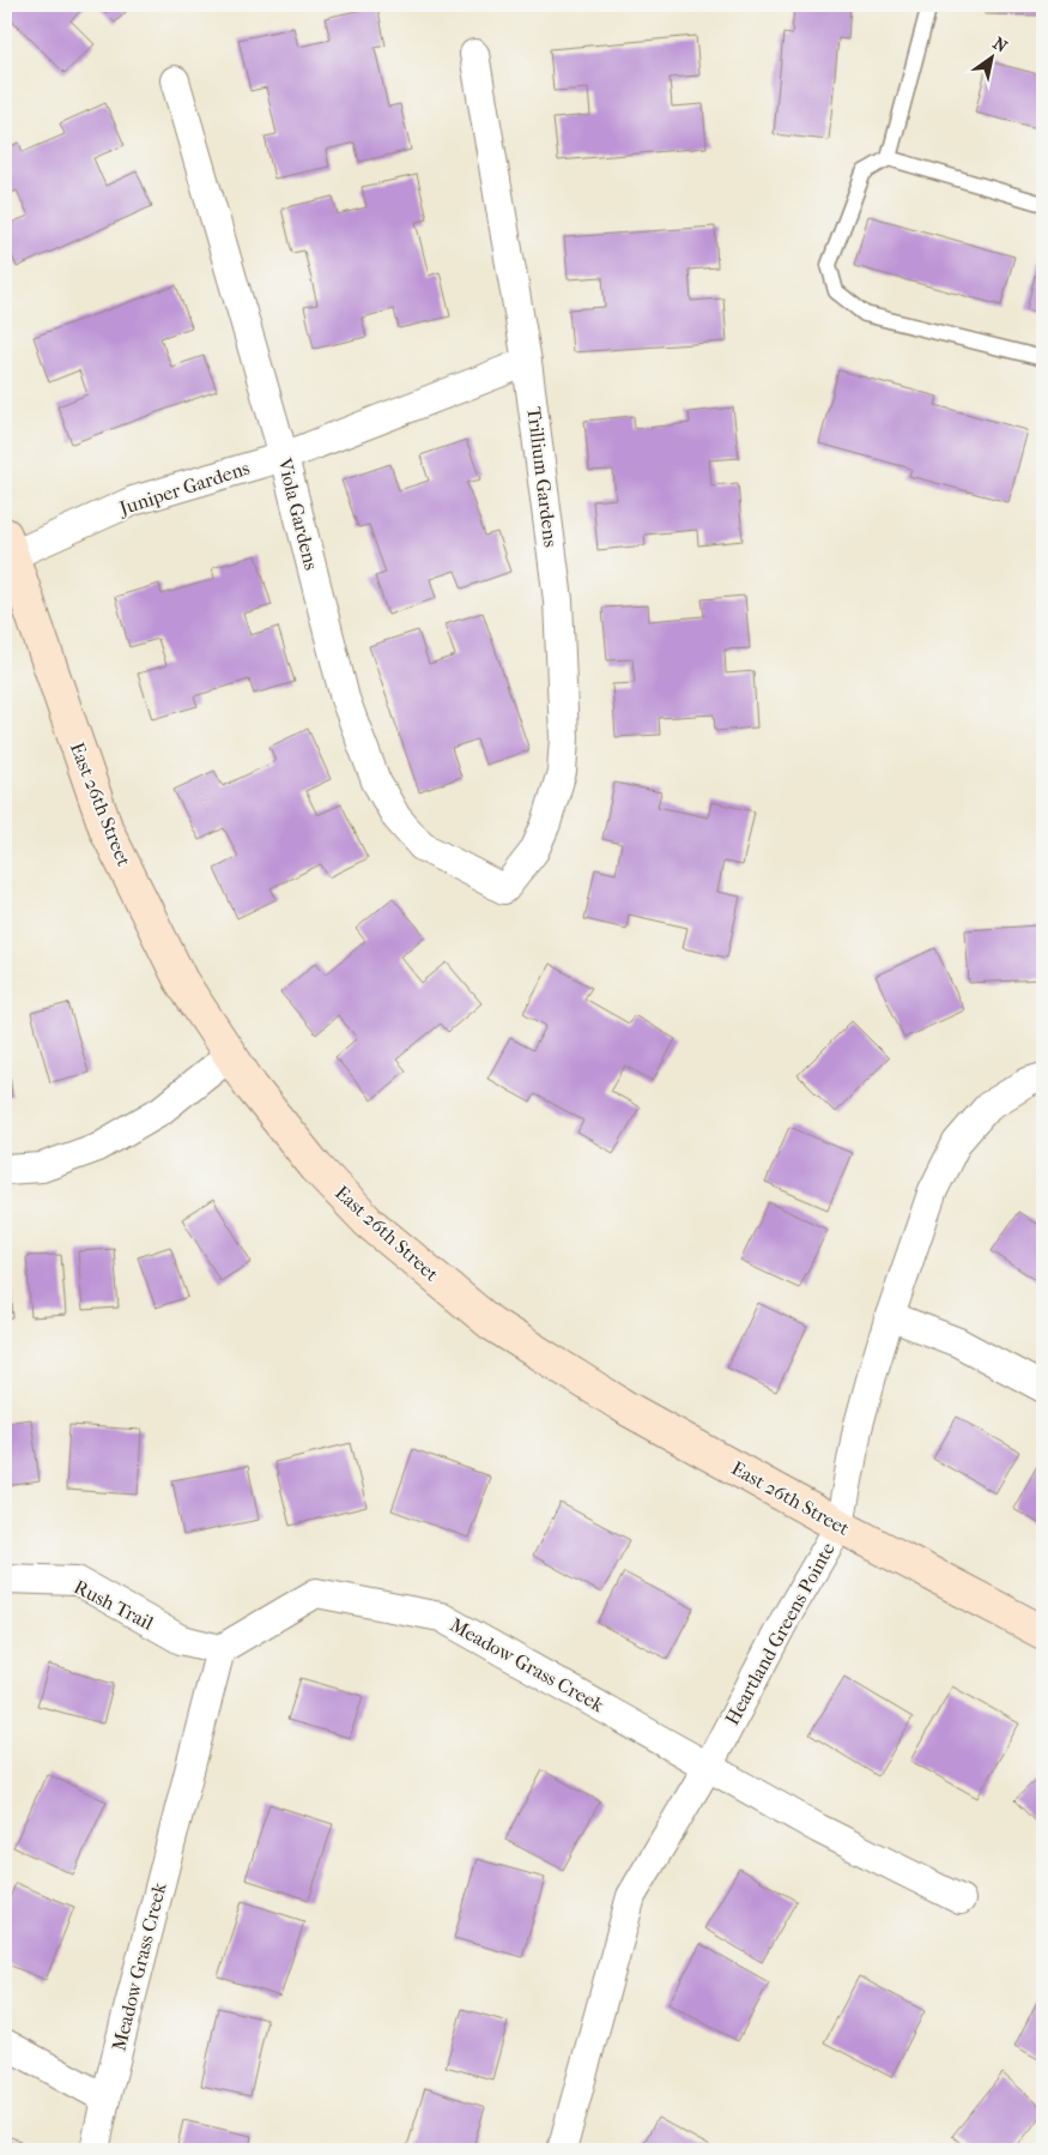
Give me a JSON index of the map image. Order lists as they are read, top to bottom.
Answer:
{
  "streets": {
    "street": [
      "Trillium Gardens",
      "Juniper Gardens",
      "Viola Gardens",
      "East 26th Street",
      "Rush Trail",
      "Heartland Greens Pointe",
      "Meadow Grass Creek"
    ]
  },
  "crossings": [
    ["Trillium Gardens", "Juniper Gardens"],
    ["Trillium Gardens", "Viola Gardens"],
    ["Juniper Gardens", "Viola Gardens"],
    ["Juniper Gardens", "East 26th Street"],
    ["East 26th Street", "Heartland Greens Pointe"],
    ["Rush Trail", "Meadow Grass Creek"],
    ["Heartland Greens Pointe", "Meadow Grass Creek"]
  ],
  "north": "top right"
}
